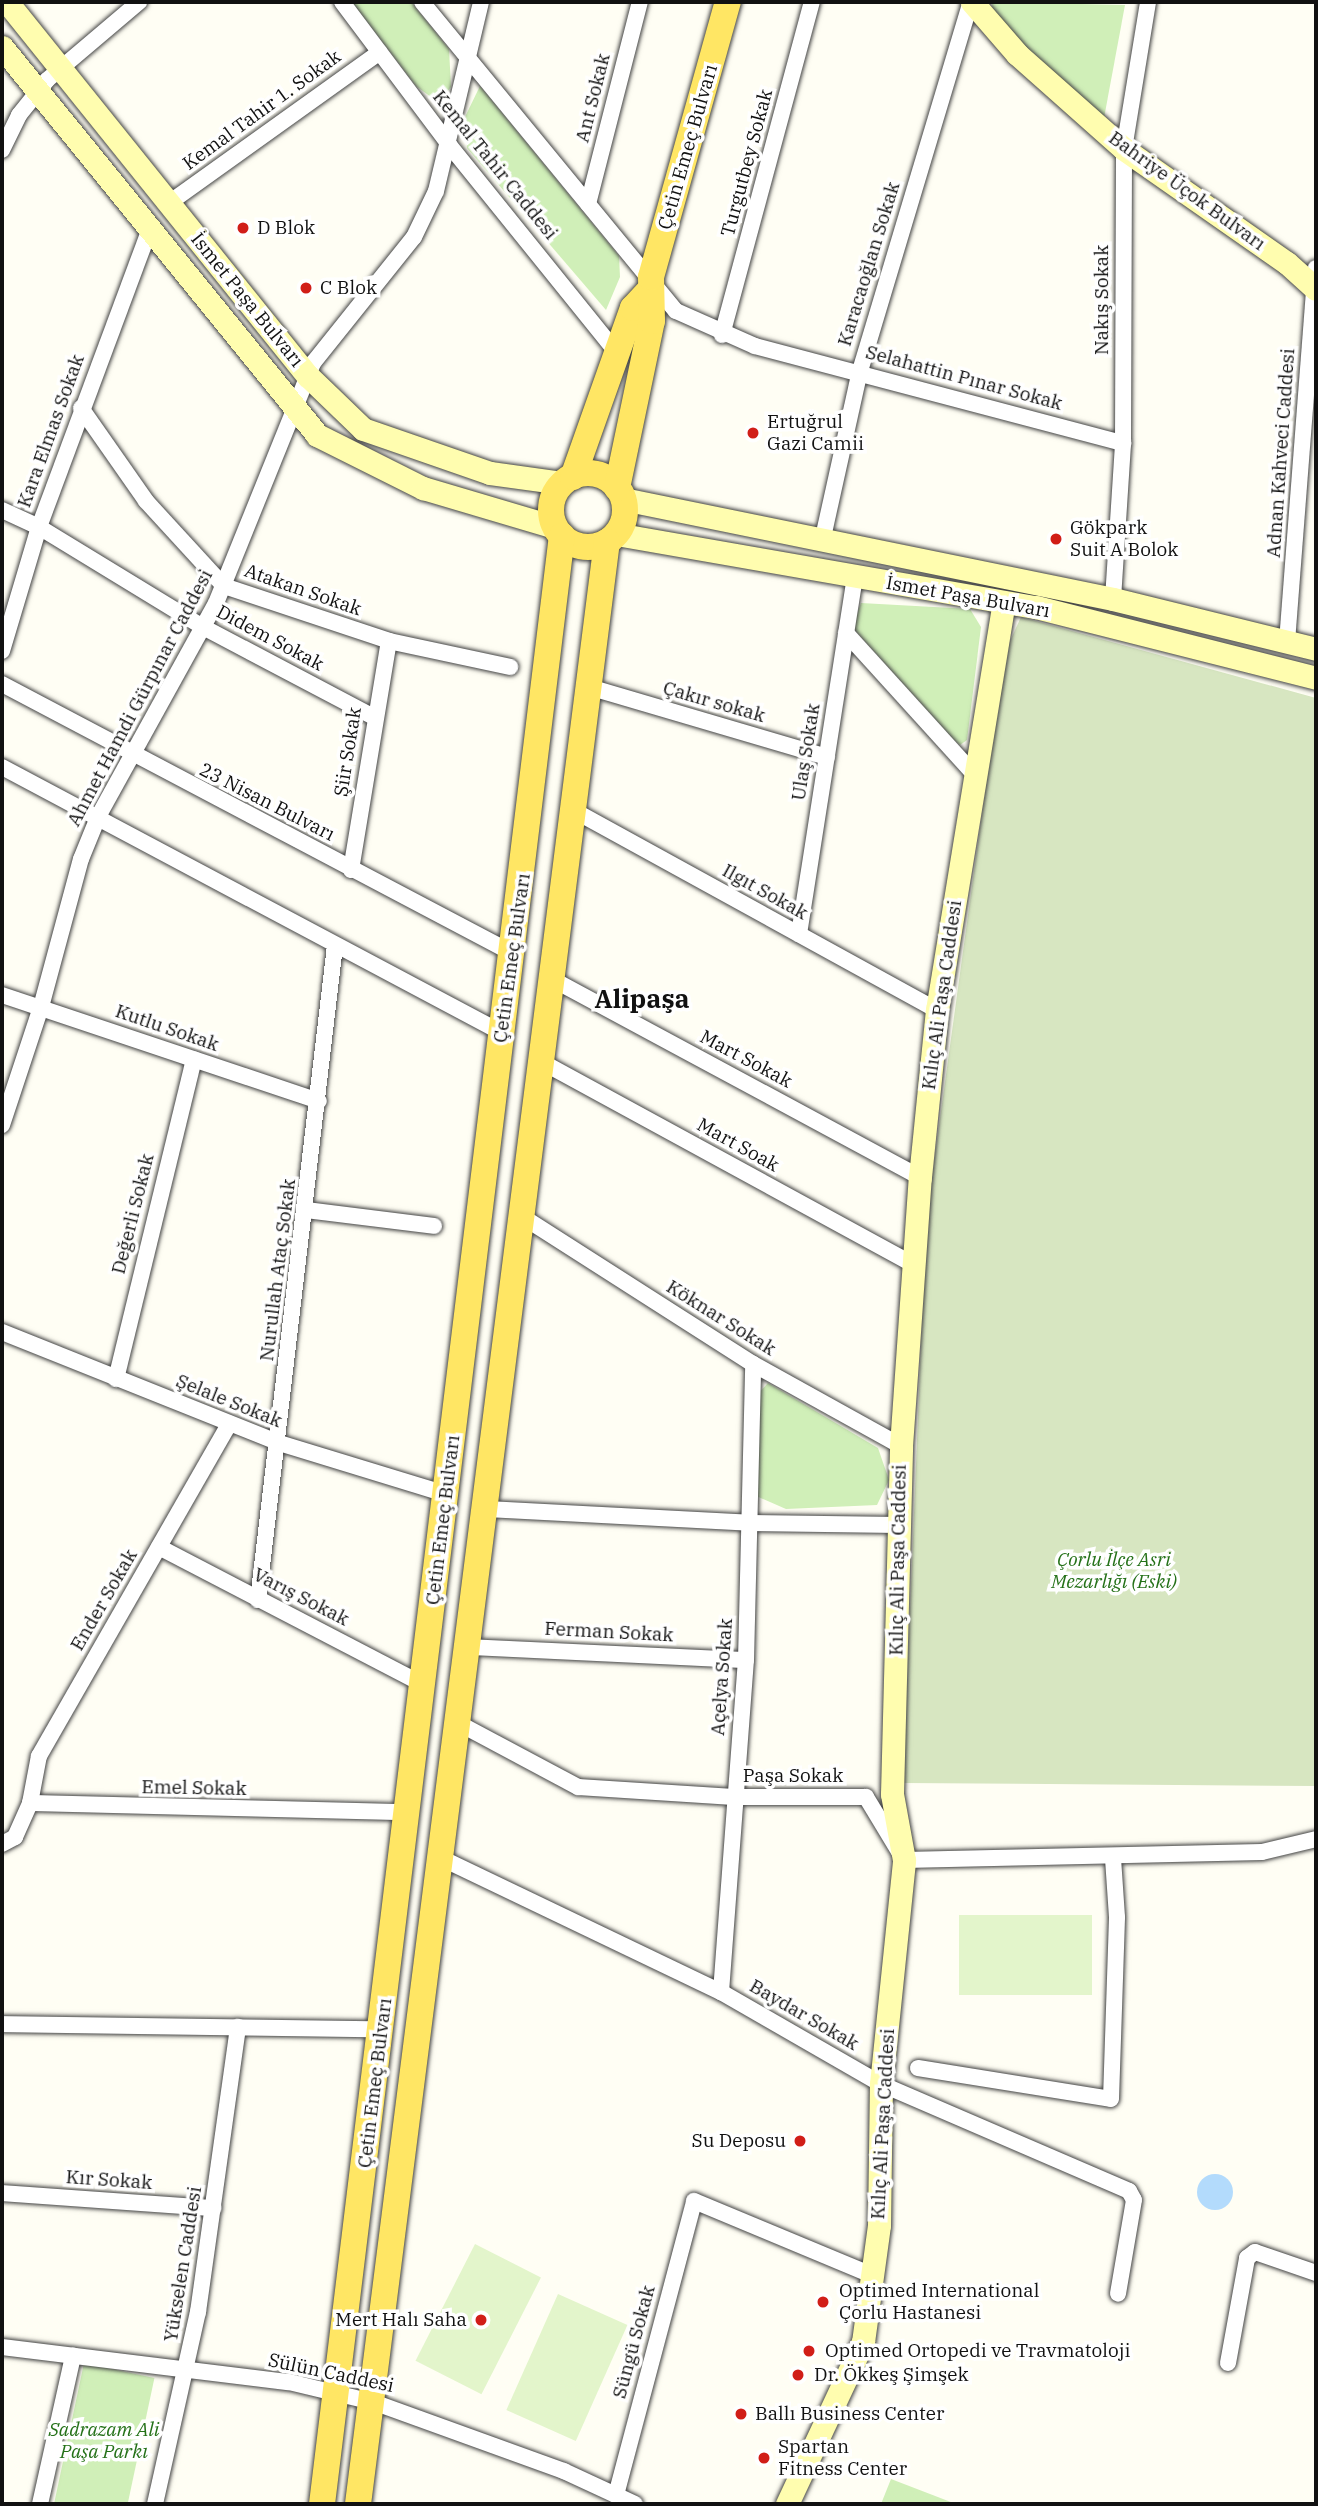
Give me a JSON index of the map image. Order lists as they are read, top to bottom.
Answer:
{
  "streets": {
    "main road": ["Çetin Emeç Bulvarı"],
    "street": [
      "Ant Sokak",
      "Kemal Tahir 1. Sokak",
      "Turgutbey Sokak",
      "Kemal Tahir Caddesi",
      "Bahriye Üçok Bulvarı",
      "Karacaoğlan Sokak",
      "İsmet Paşa Bulvarı",
      "Nakış Sokak",
      "Selahattin Pınar Sokak",
      "Kara Elmas Sokak",
      "Adnan Kahveci Caddesi",
      "Atakan Sokak",
      "Didem Sokak",
      "Ahmet Hamdi Gürpınar Caddesi",
      "Çakır sokak",
      "Şiir Sokak",
      "Ulaş Sokak",
      "23 Nisan Bulvarı",
      "Ilgıt Sokak",
      "Kılıç Ali Paşa Caddesi",
      "Kutlu Sokak",
      "Mart Sokak",
      "Mart Soak",
      "Değerli Sokak",
      "Nurullah Ataç Sokak",
      "Köknar Sokak",
      "Şelale Sokak",
      "Varış Sokak",
      "Ender Sokak",
      "Ferman Sokak",
      "Açelya Sokak",
      "Paşa Sokak",
      "Emel Sokak",
      "Baydar Sokak",
      "Kır Sokak",
      "Yükselen Caddesi",
      "Süngü Sokak",
      "Sülün Caddesi"
    ]
  },
  "crossings": [
    ["Kemal Tahir 1. Sokak", "Kemal Tahir Caddesi"],
    ["Kemal Tahir 1. Sokak", "İsmet Paşa Bulvarı"],
    ["Çetin Emeç Bulvarı", "Kemal Tahir Caddesi"],
    ["Çetin Emeç Bulvarı", "İsmet Paşa Bulvarı"],
    ["Çetin Emeç Bulvarı", "Selahattin Pınar Sokak"],
    ["Çetin Emeç Bulvarı", "Çakır sokak"],
    ["Çetin Emeç Bulvarı", "23 Nisan Bulvarı"],
    ["Çetin Emeç Bulvarı", "Ilgıt Sokak"],
    ["Çetin Emeç Bulvarı", "Mart Sokak"],
    ["Çetin Emeç Bulvarı", "Mart Soak"],
    ["Çetin Emeç Bulvarı", "Köknar Sokak"],
    ["Çetin Emeç Bulvarı", "Şelale Sokak"],
    ["Çetin Emeç Bulvarı", "Varış Sokak"],
    ["Çetin Emeç Bulvarı", "Ferman Sokak"],
    ["Çetin Emeç Bulvarı", "Paşa Sokak"],
    ["Çetin Emeç Bulvarı", "Emel Sokak"],
    ["Çetin Emeç Bulvarı", "Baydar Sokak"],
    ["Çetin Emeç Bulvarı", "Sülün Caddesi"],
    ["Turgutbey Sokak", "Selahattin Pınar Sokak"],
    ["Kemal Tahir Caddesi", "Ahmet Hamdi Gürpınar Caddesi"],
    ["Bahriye Üçok Bulvarı", "Karacaoğlan Sokak"],
    ["Bahriye Üçok Bulvarı", "Nakış Sokak"],
    ["Bahriye Üçok Bulvarı", "Adnan Kahveci Caddesi"],
    ["Karacaoğlan Sokak", "İsmet Paşa Bulvarı"],
    ["Karacaoğlan Sokak", "Selahattin Pınar Sokak"],
    ["İsmet Paşa Bulvarı", "Nakış Sokak"],
    ["İsmet Paşa Bulvarı", "Kara Elmas Sokak"],
    ["İsmet Paşa Bulvarı", "Adnan Kahveci Caddesi"],
    ["İsmet Paşa Bulvarı", "Ahmet Hamdi Gürpınar Caddesi"],
    ["İsmet Paşa Bulvarı", "Ulaş Sokak"],
    ["İsmet Paşa Bulvarı", "Kılıç Ali Paşa Caddesi"],
    ["Nakış Sokak", "Selahattin Pınar Sokak"],
    ["Kara Elmas Sokak", "Atakan Sokak"],
    ["Kara Elmas Sokak", "Didem Sokak"],
    ["Atakan Sokak", "Ahmet Hamdi Gürpınar Caddesi"],
    ["Atakan Sokak", "Şiir Sokak"],
    ["Didem Sokak", "Ahmet Hamdi Gürpınar Caddesi"],
    ["Didem Sokak", "Şiir Sokak"],
    ["Ahmet Hamdi Gürpınar Caddesi", "23 Nisan Bulvarı"],
    ["Ahmet Hamdi Gürpınar Caddesi", "Kutlu Sokak"],
    ["Çakır sokak", "Ulaş Sokak"],
    ["Şiir Sokak", "23 Nisan Bulvarı"],
    ["Ulaş Sokak", "Ilgıt Sokak"],
    ["Ilgıt Sokak", "Kılıç Ali Paşa Caddesi"],
    ["Kılıç Ali Paşa Caddesi", "Mart Sokak"],
    ["Kılıç Ali Paşa Caddesi", "Mart Soak"],
    ["Kılıç Ali Paşa Caddesi", "Köknar Sokak"],
    ["Kılıç Ali Paşa Caddesi", "Paşa Sokak"],
    ["Kılıç Ali Paşa Caddesi", "Baydar Sokak"],
    ["Kılıç Ali Paşa Caddesi", "Süngü Sokak"],
    ["Kutlu Sokak", "Değerli Sokak"],
    ["Kutlu Sokak", "Nurullah Ataç Sokak"],
    ["Değerli Sokak", "Şelale Sokak"],
    ["Nurullah Ataç Sokak", "Şelale Sokak"],
    ["Nurullah Ataç Sokak", "Varış Sokak"],
    ["Köknar Sokak", "Açelya Sokak"],
    ["Şelale Sokak", "Ender Sokak"],
    ["Varış Sokak", "Ender Sokak"],
    ["Ender Sokak", "Emel Sokak"],
    ["Ferman Sokak", "Açelya Sokak"],
    ["Açelya Sokak", "Paşa Sokak"],
    ["Açelya Sokak", "Baydar Sokak"],
    ["Kır Sokak", "Yükselen Caddesi"],
    ["Yükselen Caddesi", "Sülün Caddesi"],
    ["Süngü Sokak", "Sülün Caddesi"]
  ],
  "districts": ["Alipaşa"],
  "parks": ["Çorlu İlçe Asri Mezarlığı (Eski)", "Sadrazam Ali Paşa Parkı"],
  "places": [
    "D Blok",
    "C Blok",
    "Ertuğrul Gazi Camii",
    "Gökpark Suit A Bolok",
    "Su Deposu",
    "Optimed International Çorlu Hastanesi",
    "Mert Halı Saha",
    "Optimed Ortopedi ve Travmatoloji",
    "Dr. Ökkeş Şimşek",
    "Ballı Business Center",
    "Spartan Fitness Center"
  ]
}
